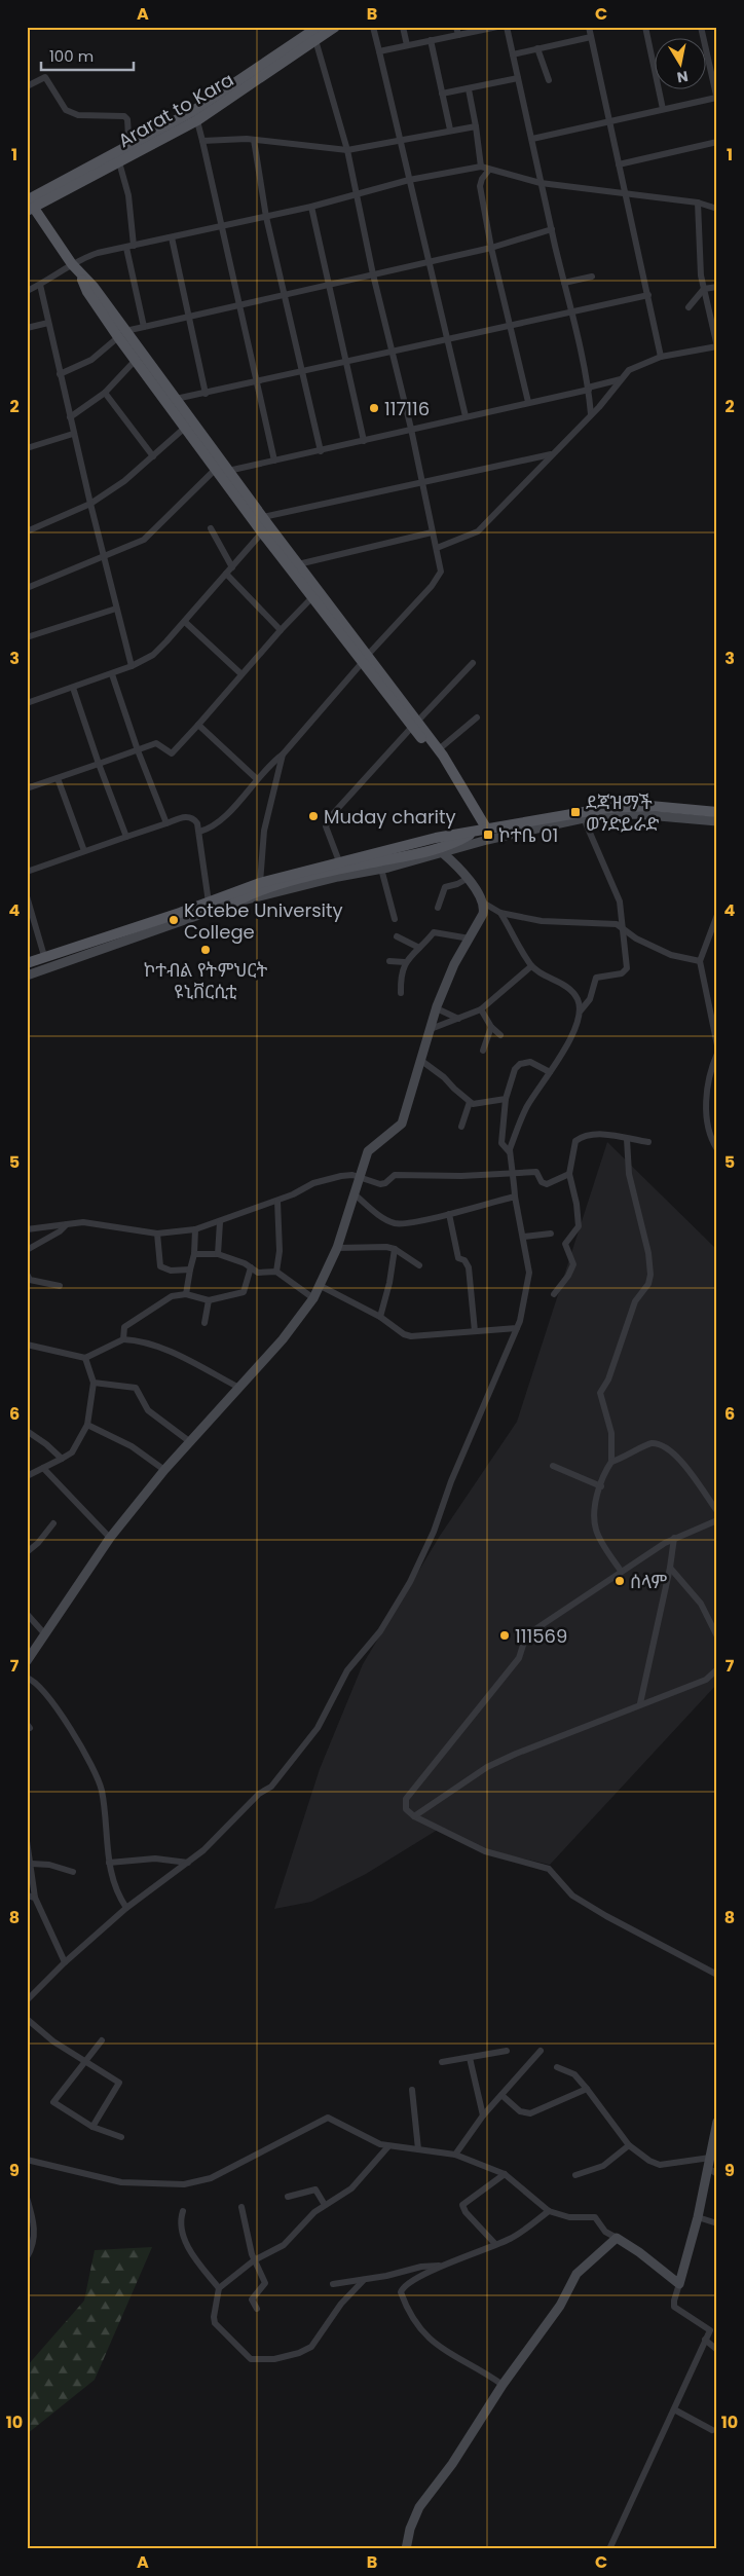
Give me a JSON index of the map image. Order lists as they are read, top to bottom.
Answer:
{
  "streets": {
    "main road": ["Ararat to Kara"]
  },
  "places": {
    "other": [
      "117116",
      "Muday charity",
      "Kotebe University College",
      "ኮተብል የትምህርት ዩኒቨርሲቲ",
      "ሰላም",
      "111569"
    ],
    "transit": ["ደጃዝማች ወንድይራድ", "ኮተቤ 01"]
  },
  "scale_bar": "100 m",
  "north": "bottom",
  "grid": {
    "columns": ["A", "B", "C"],
    "rows": [
      "1",
      "2",
      "3",
      "4",
      "5",
      "6",
      "7",
      "8",
      "9",
      "10"
    ]
  }
}
